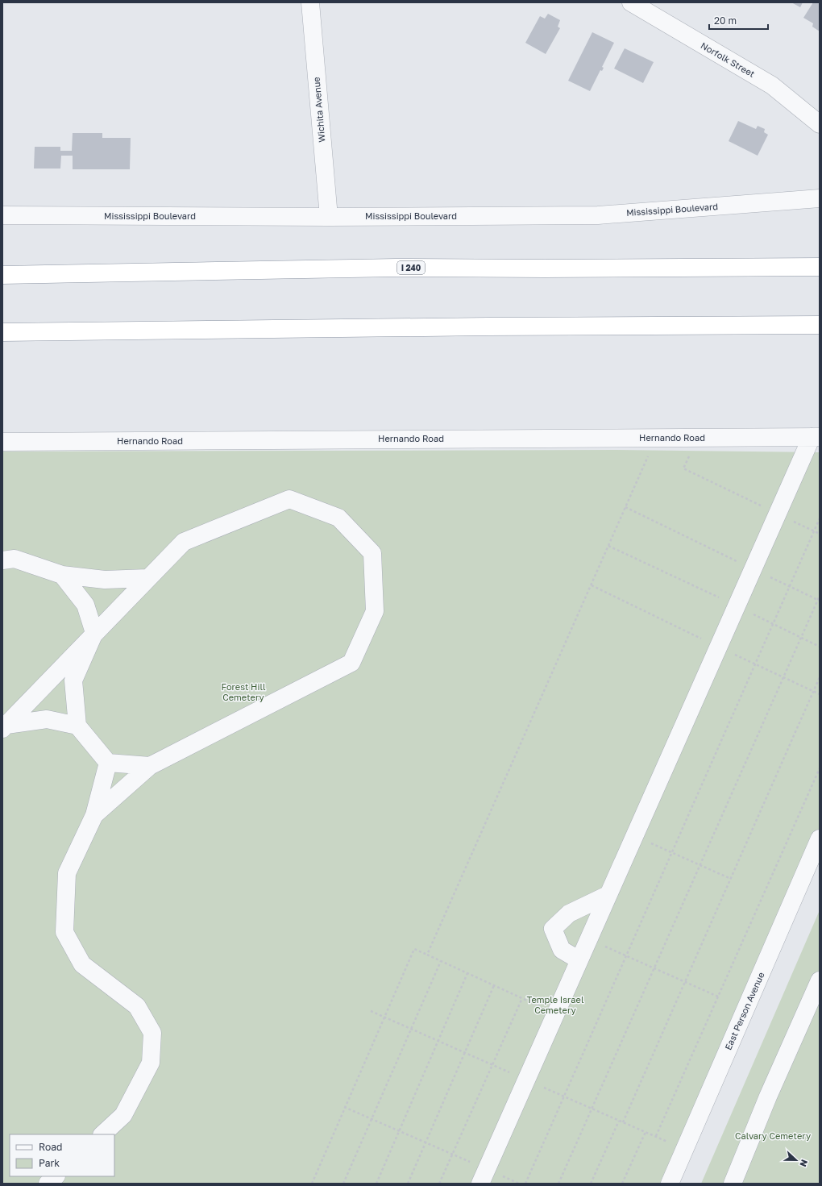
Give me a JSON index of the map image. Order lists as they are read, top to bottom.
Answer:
{
  "streets": {
    "highway": ["I 240"],
    "street": [
      "Norfolk Street",
      "Wichita Avenue",
      "Mississippi Boulevard",
      "Hernando Road",
      "East Person Avenue"
    ]
  },
  "crossings": [
    ["Wichita Avenue", "Mississippi Boulevard"]
  ],
  "parks": ["Forest Hill Cemetery", "Temple Israel Cemetery", "Calvary Cemetery"],
  "legend": ["Road", "Park"],
  "scale_bar": "20 m",
  "north": "right"
}
